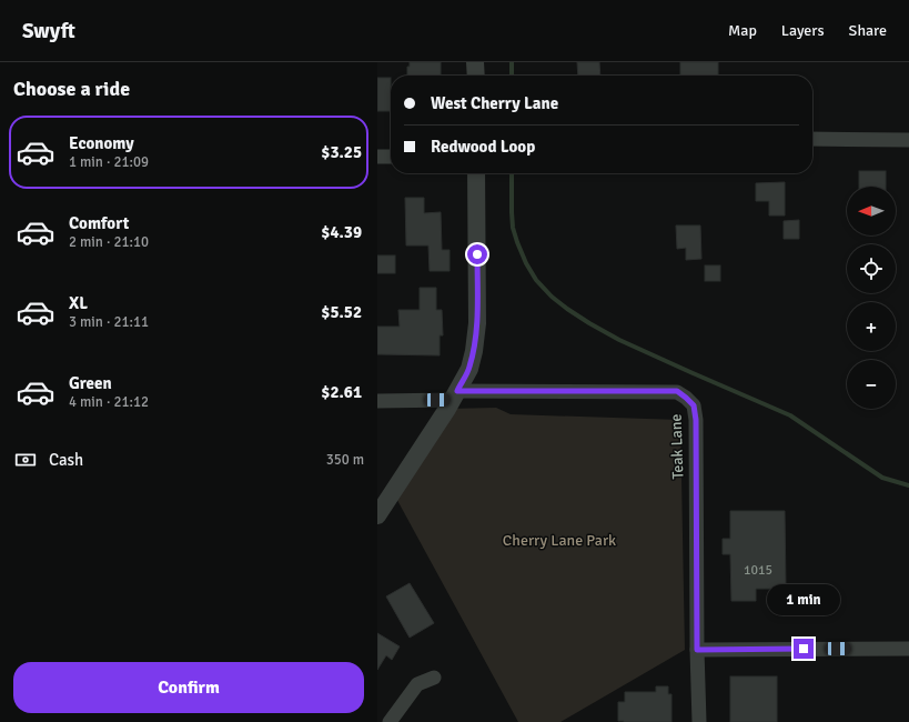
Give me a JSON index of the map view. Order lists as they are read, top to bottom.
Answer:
{
  "streets": {
    "street": ["Teak Lane"]
  },
  "parks": ["Cherry Lane Park"],
  "house_numbers": ["1015"],
  "north": "left",
  "page": {
    "header": "Swyft",
    "nav": ["Map", "Layers", "Share"],
    "heading": "Choose a ride",
    "banner": ["West Cherry Lane", "Redwood Loop"],
    "list": [
      {
        "name": "Economy",
        "note": "1 min · 21:09",
        "value": "$3.25"
      },
      {
        "name": "Comfort",
        "note": "2 min · 21:10",
        "value": "$4.39"
      },
      {
        "name": "XL",
        "note": "3 min · 21:11",
        "value": "$5.52"
      },
      {
        "name": "Green",
        "note": "4 min · 21:12",
        "value": "$2.61"
      }
    ],
    "map_buttons": ["+", "−"],
    "pay": ["Cash", "350 m"],
    "bubble": "1 min",
    "buttons": "Confirm"
  }
}
